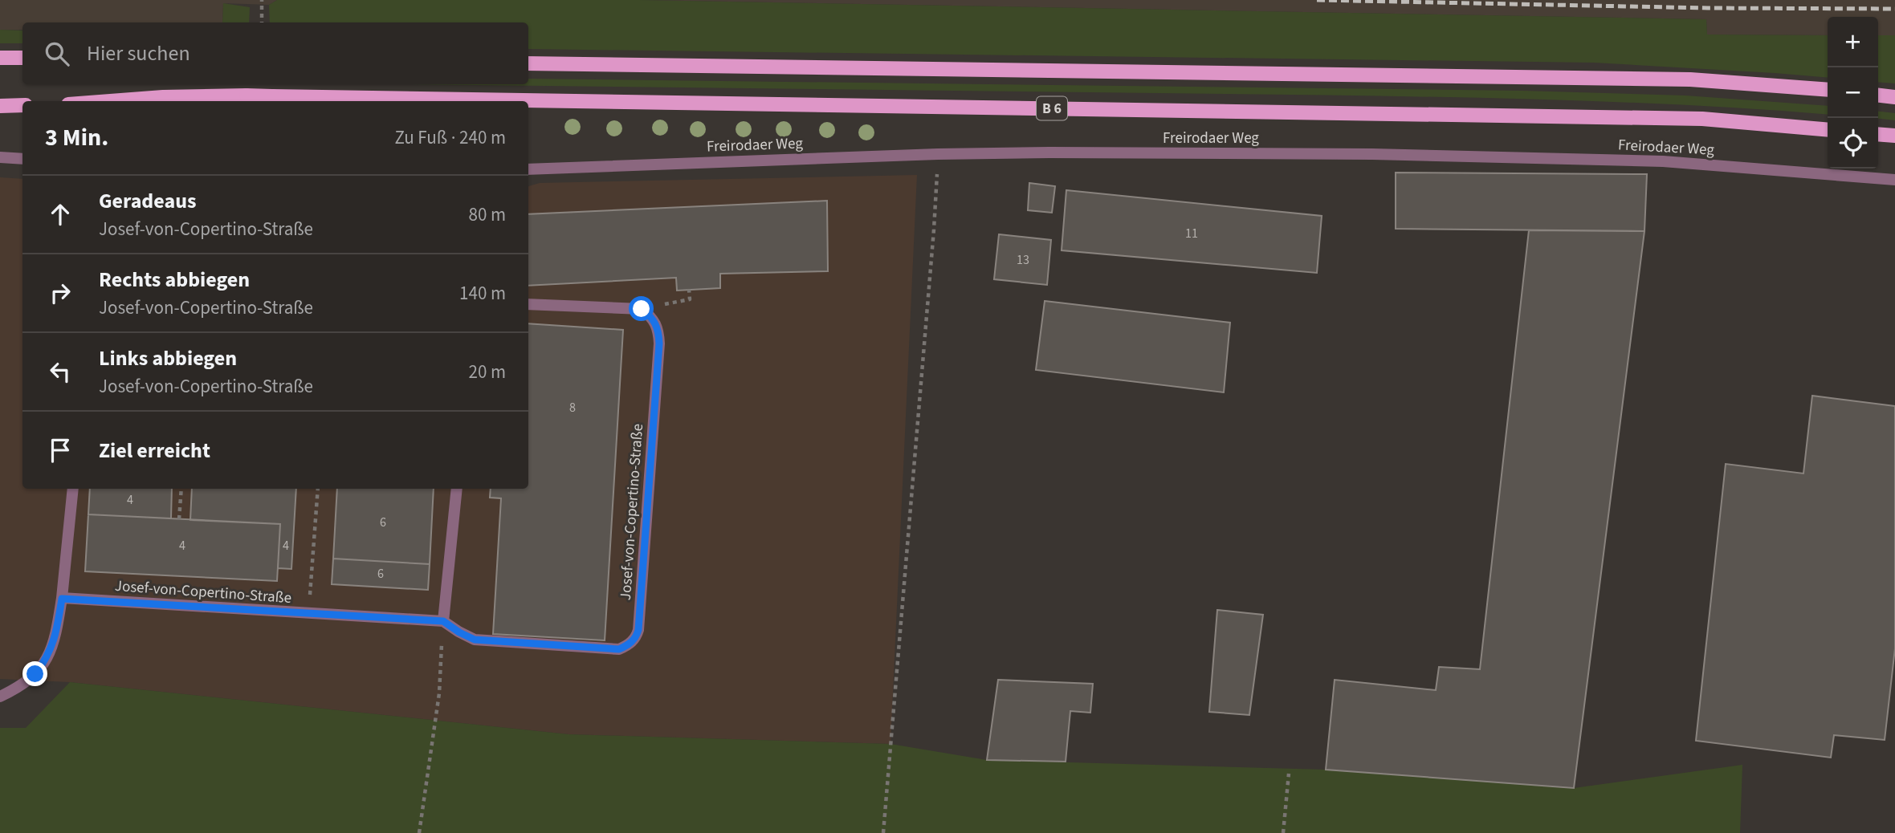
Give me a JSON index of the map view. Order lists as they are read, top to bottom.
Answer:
{
  "streets": {
    "main road": ["B 6"],
    "street": ["Freirodaer Weg", "Josef-von-Copertino-Straße"]
  },
  "house_numbers": [
    "11",
    "13",
    "8",
    "4",
    "6",
    "4",
    "4",
    "6"
  ],
  "page": {
    "map_buttons": ["+", "−"],
    "search": "Hier suchen",
    "heading": ["3 Min.", "Zu Fuß · 240 m"],
    "list": [
      ["Geradeaus", "Josef-von-Copertino-Straße", "80 m"],
      ["Rechts abbiegen", "Josef-von-Copertino-Straße", "140 m"],
      ["Links abbiegen", "Josef-von-Copertino-Straße", "20 m"],
      "Ziel erreicht"
    ]
  }
}
